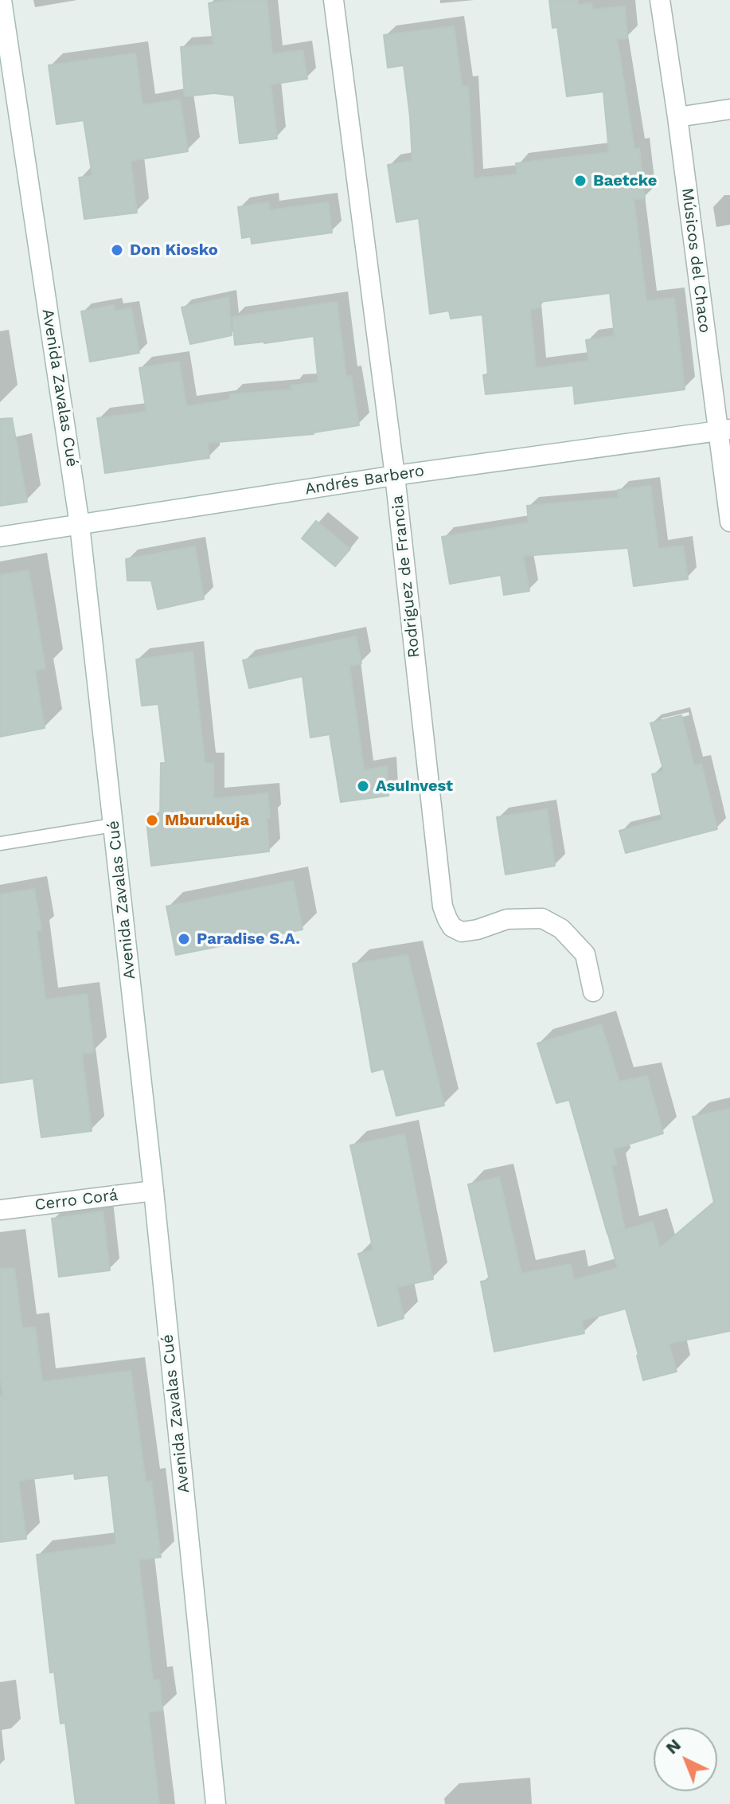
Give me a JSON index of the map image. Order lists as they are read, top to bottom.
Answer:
{
  "streets": {
    "street": [
      "Músicos del Chaco",
      "Avenida Zavalas Cué",
      "Andrés Barbero",
      "Rodriguez de Francia",
      "Cerro Corá"
    ]
  },
  "crossings": [
    ["Músicos del Chaco", "Andrés Barbero"],
    ["Avenida Zavalas Cué", "Andrés Barbero"],
    ["Avenida Zavalas Cué", "Cerro Corá"],
    ["Andrés Barbero", "Rodriguez de Francia"]
  ],
  "places": [
    "Baetcke",
    "Don Kiosko",
    "AsuInvest",
    "Mburukuja",
    "Paradise S.A."
  ],
  "north": "top left"
}
